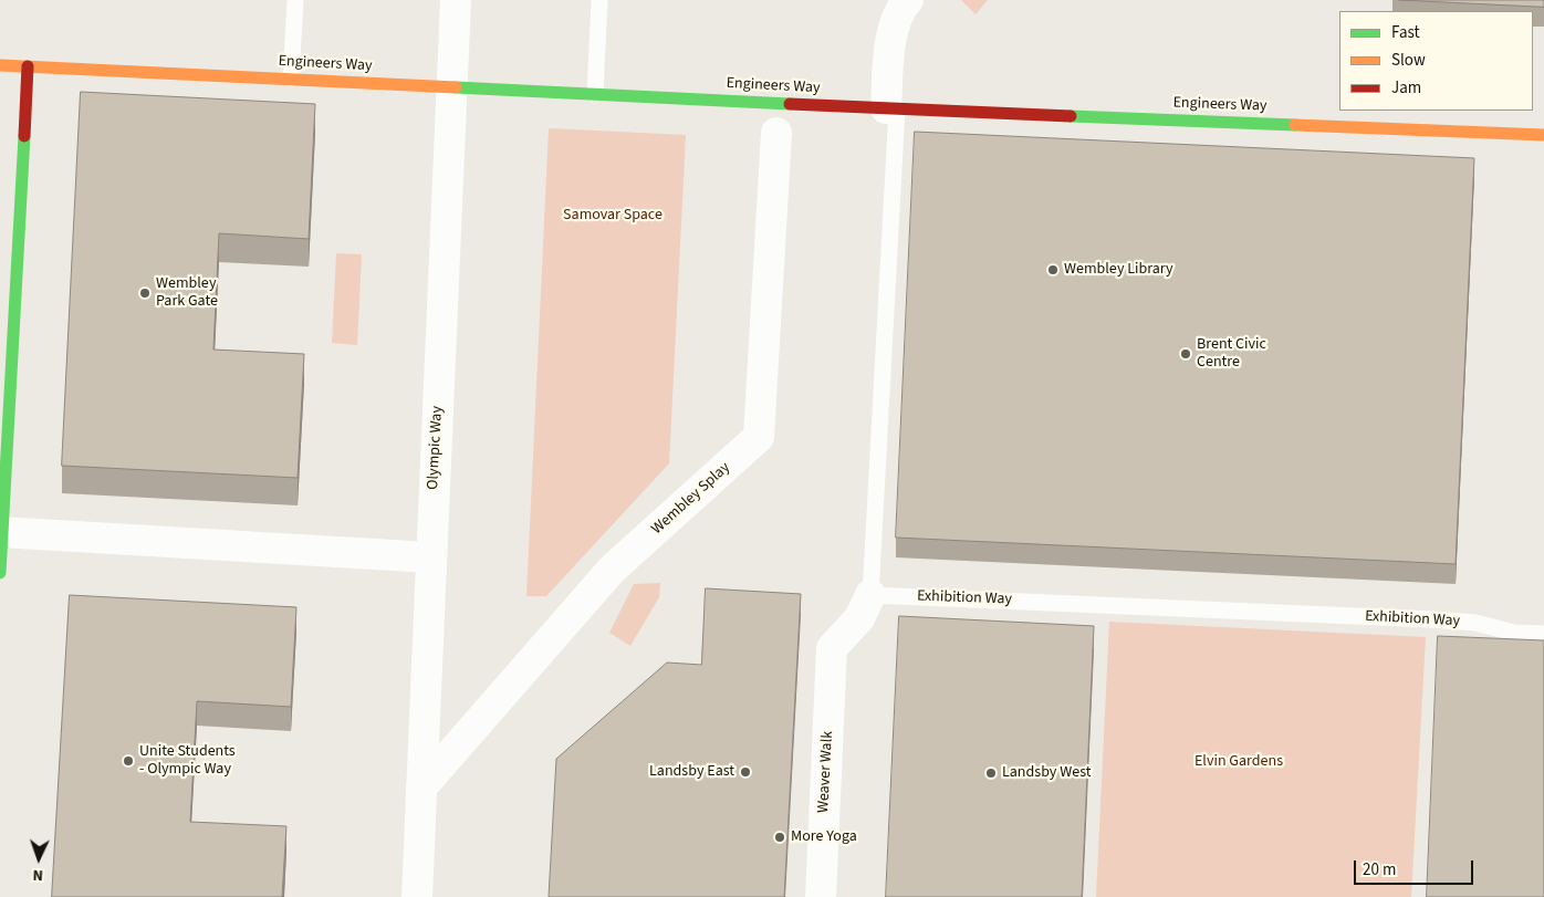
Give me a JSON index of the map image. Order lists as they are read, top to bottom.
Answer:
{
  "streets": {
    "street": [
      "Engineers Way",
      "Olympic Way",
      "Wembley Splay",
      "Weaver Walk"
    ],
    "lane": ["Exhibition Way"]
  },
  "crossings": [
    ["Engineers Way", "Olympic Way"],
    ["Olympic Way", "Wembley Splay"],
    ["Exhibition Way", "Weaver Walk"]
  ],
  "parks": ["Samovar Space", "Elvin Gardens"],
  "places": [
    "Wembley Library",
    "Wembley Park Gate",
    "Brent Civic Centre",
    "Unite Students - Olympic Way",
    "Landsby East",
    "Landsby West",
    "More Yoga"
  ],
  "legend": ["Fast", "Slow", "Jam"],
  "scale_bar": "20 m",
  "north": "bottom"
}
